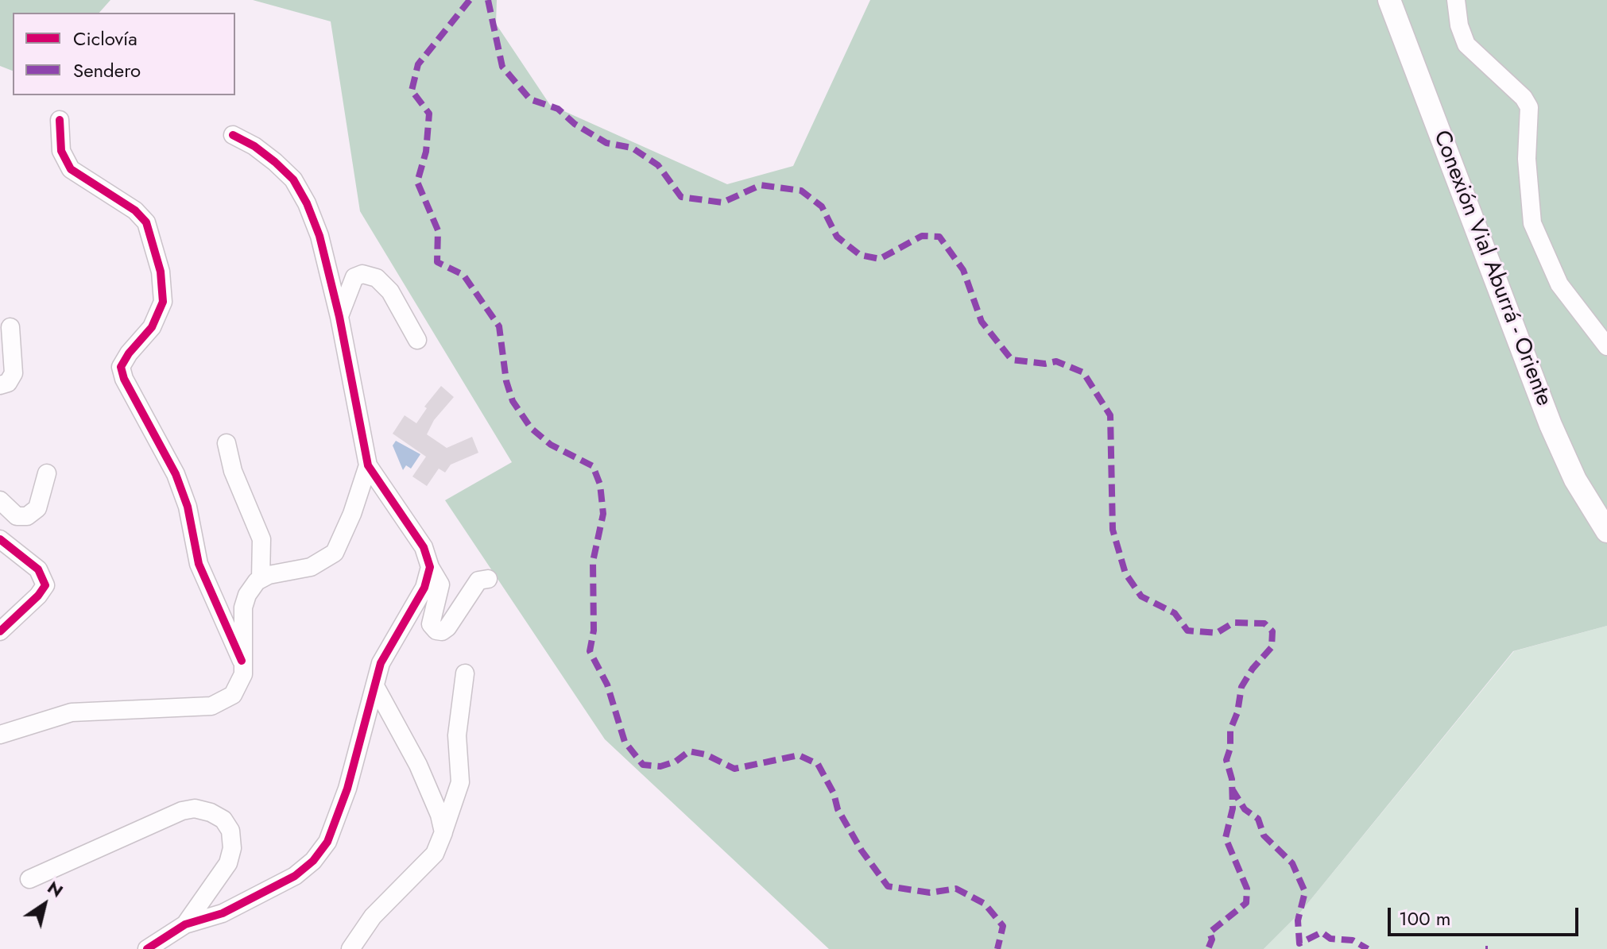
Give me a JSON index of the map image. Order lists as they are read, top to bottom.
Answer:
{
  "streets": {
    "main road": ["Conexión Vial Aburrá - Oriente"]
  },
  "legend": ["Ciclovía", "Sendero"],
  "scale_bar": "100 m",
  "north": "top right"
}
